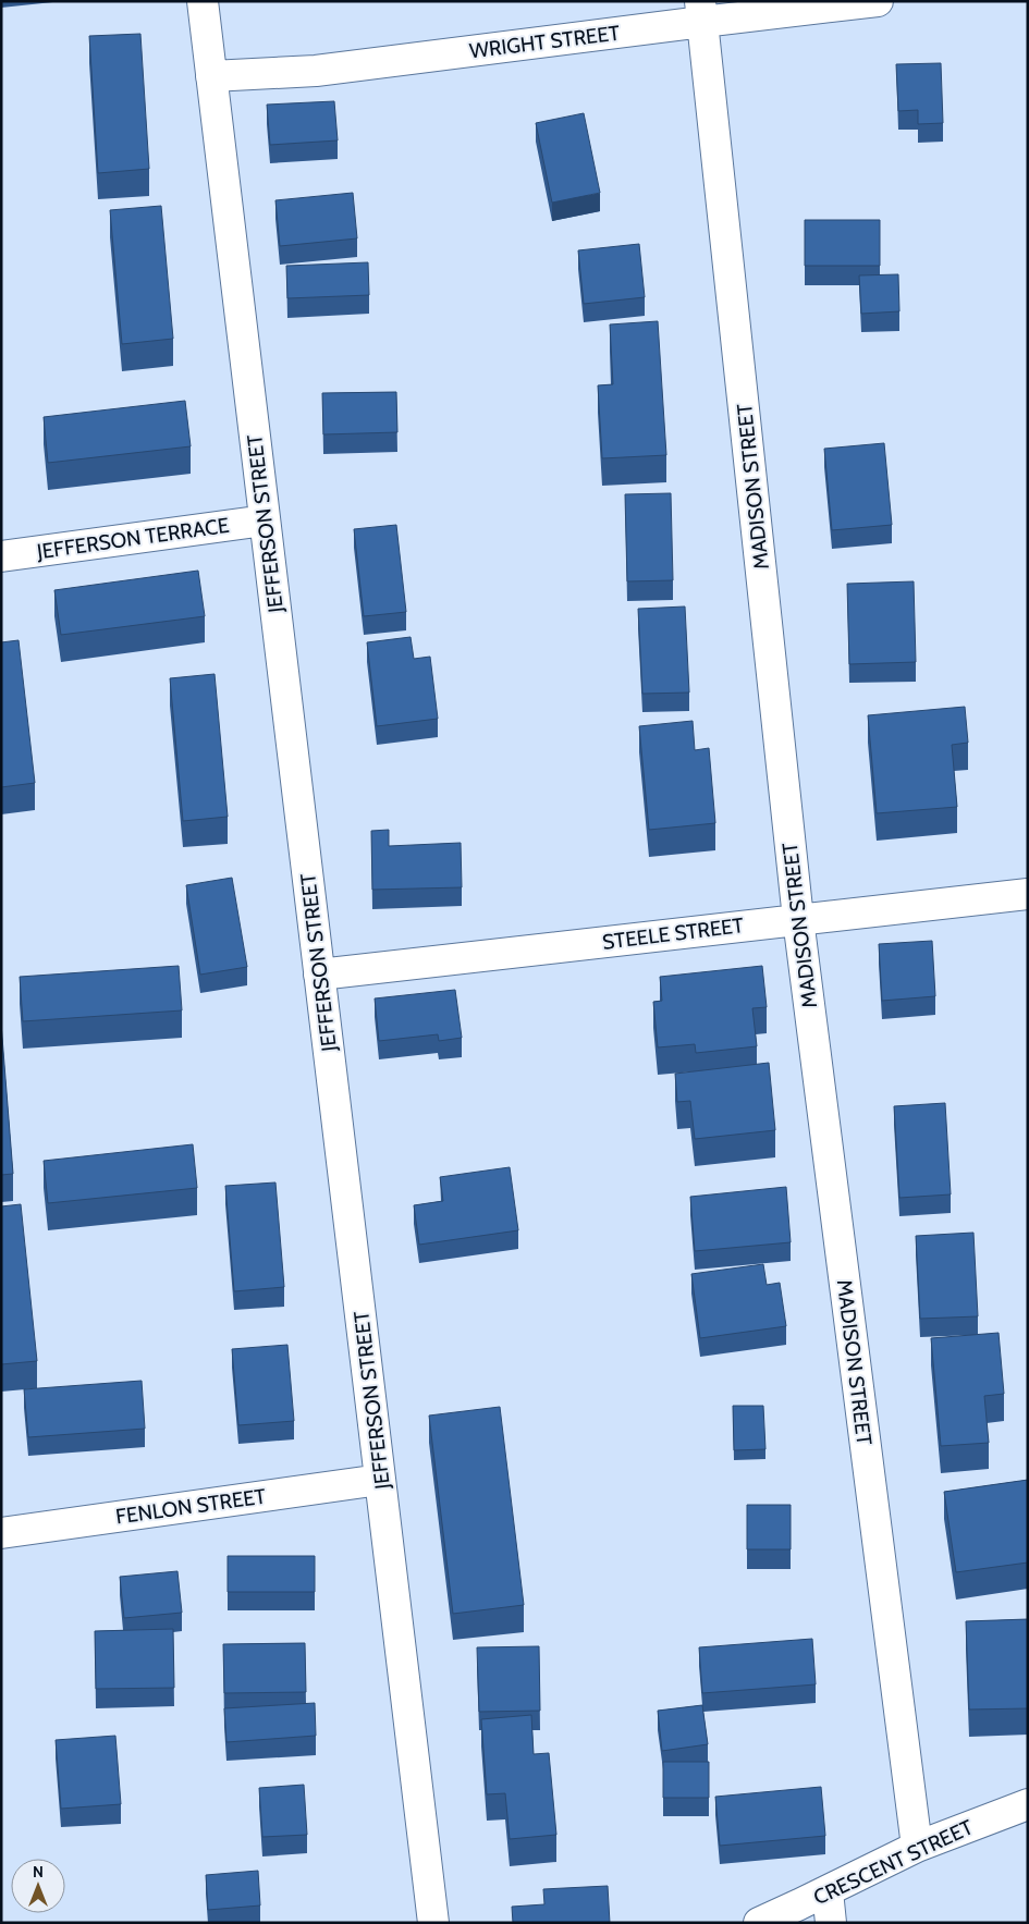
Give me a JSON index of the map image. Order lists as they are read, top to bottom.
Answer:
{
  "streets": {
    "street": [
      "WRIGHT STREET",
      "MADISON STREET",
      "JEFFERSON STREET",
      "JEFFERSON TERRACE",
      "STEELE STREET",
      "FENLON STREET",
      "CRESCENT STREET"
    ]
  },
  "crossings": [
    ["WRIGHT STREET", "MADISON STREET"],
    ["WRIGHT STREET", "JEFFERSON STREET"],
    ["MADISON STREET", "STEELE STREET"],
    ["MADISON STREET", "CRESCENT STREET"],
    ["JEFFERSON STREET", "JEFFERSON TERRACE"],
    ["JEFFERSON STREET", "STEELE STREET"],
    ["JEFFERSON STREET", "FENLON STREET"]
  ],
  "north": "top"
}
